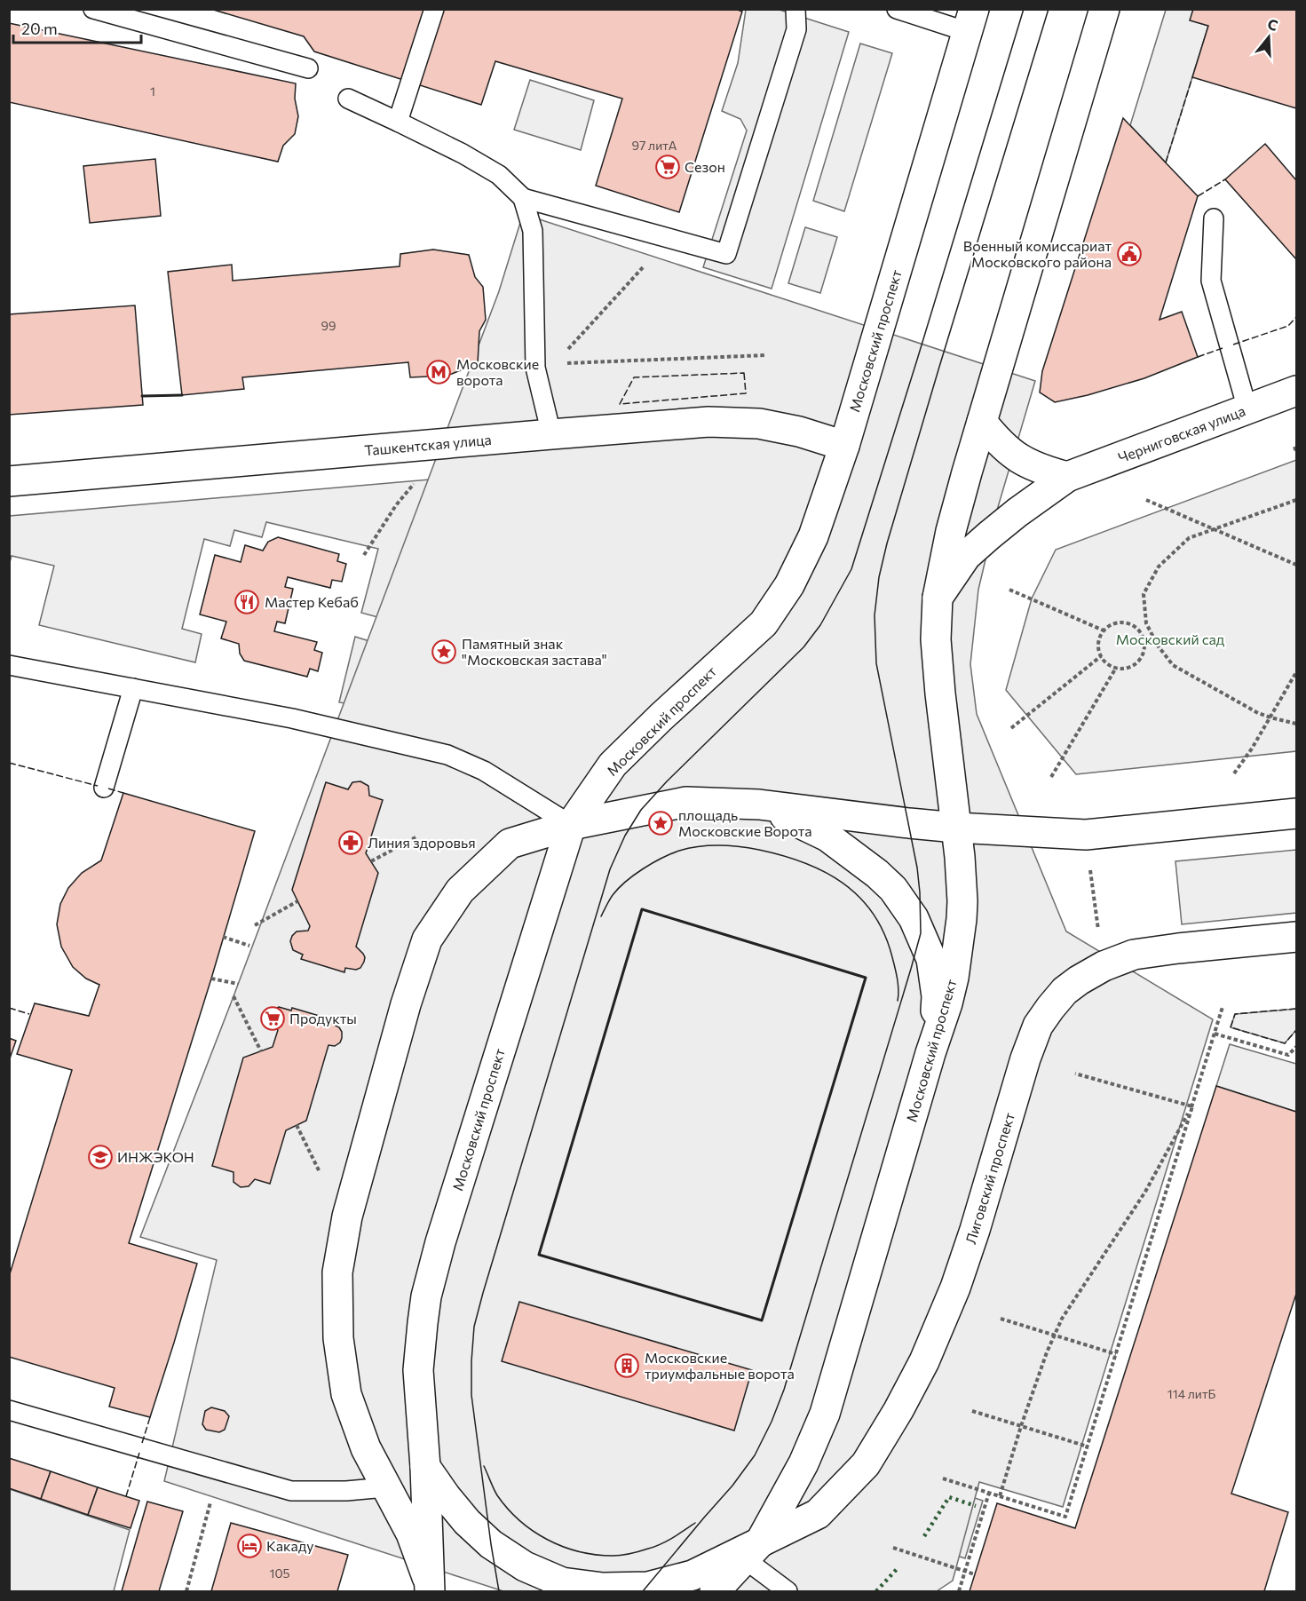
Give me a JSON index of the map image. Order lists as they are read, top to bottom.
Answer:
{
  "streets": {
    "main road": [
      "Московский проспект",
      "Черниговская улица",
      "Ташкентская улица",
      "Лиговский проспект"
    ]
  },
  "crossings": [
    ["Московский проспект", "Черниговская улица"],
    ["Московский проспект", "Ташкентская улица"],
    ["Московский проспект", "Лиговский проспект"]
  ],
  "parks": ["Московский сад"],
  "places": {
    "supermarket": ["Сезон", "Продукты"],
    "public building": ["Военный комиссариат Московского района"],
    "metro station": ["Московские ворота"],
    "restaurant": ["Мастер Кебаб"],
    "place": ["Памятный знак \"Московская застава\"", "площадь Московские Ворота"],
    "pharmacy": ["Линия здоровья"],
    "school or university": ["ИНЖЭКОН"],
    "building": ["Московские триумфальные ворота"],
    "hotel": ["Какаду"]
  },
  "house_numbers": [
    "1",
    "97 литА",
    "99",
    "114 литБ",
    "105"
  ],
  "scale_bar": "20 m",
  "north": "top"
}
